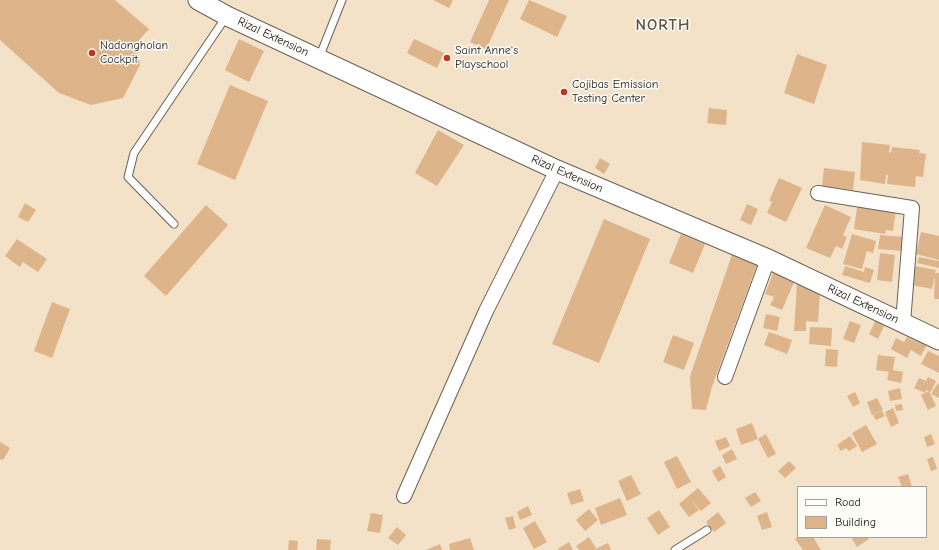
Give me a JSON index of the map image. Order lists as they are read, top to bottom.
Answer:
{
  "streets": {
    "street": ["Rizal Extension"]
  },
  "districts": ["NORTH"],
  "places": ["Nadongholan Cockpit", "Saint Anne's Playschool", "Cojibas Emission Testing Center"],
  "legend": ["Road", "Building"]
}
